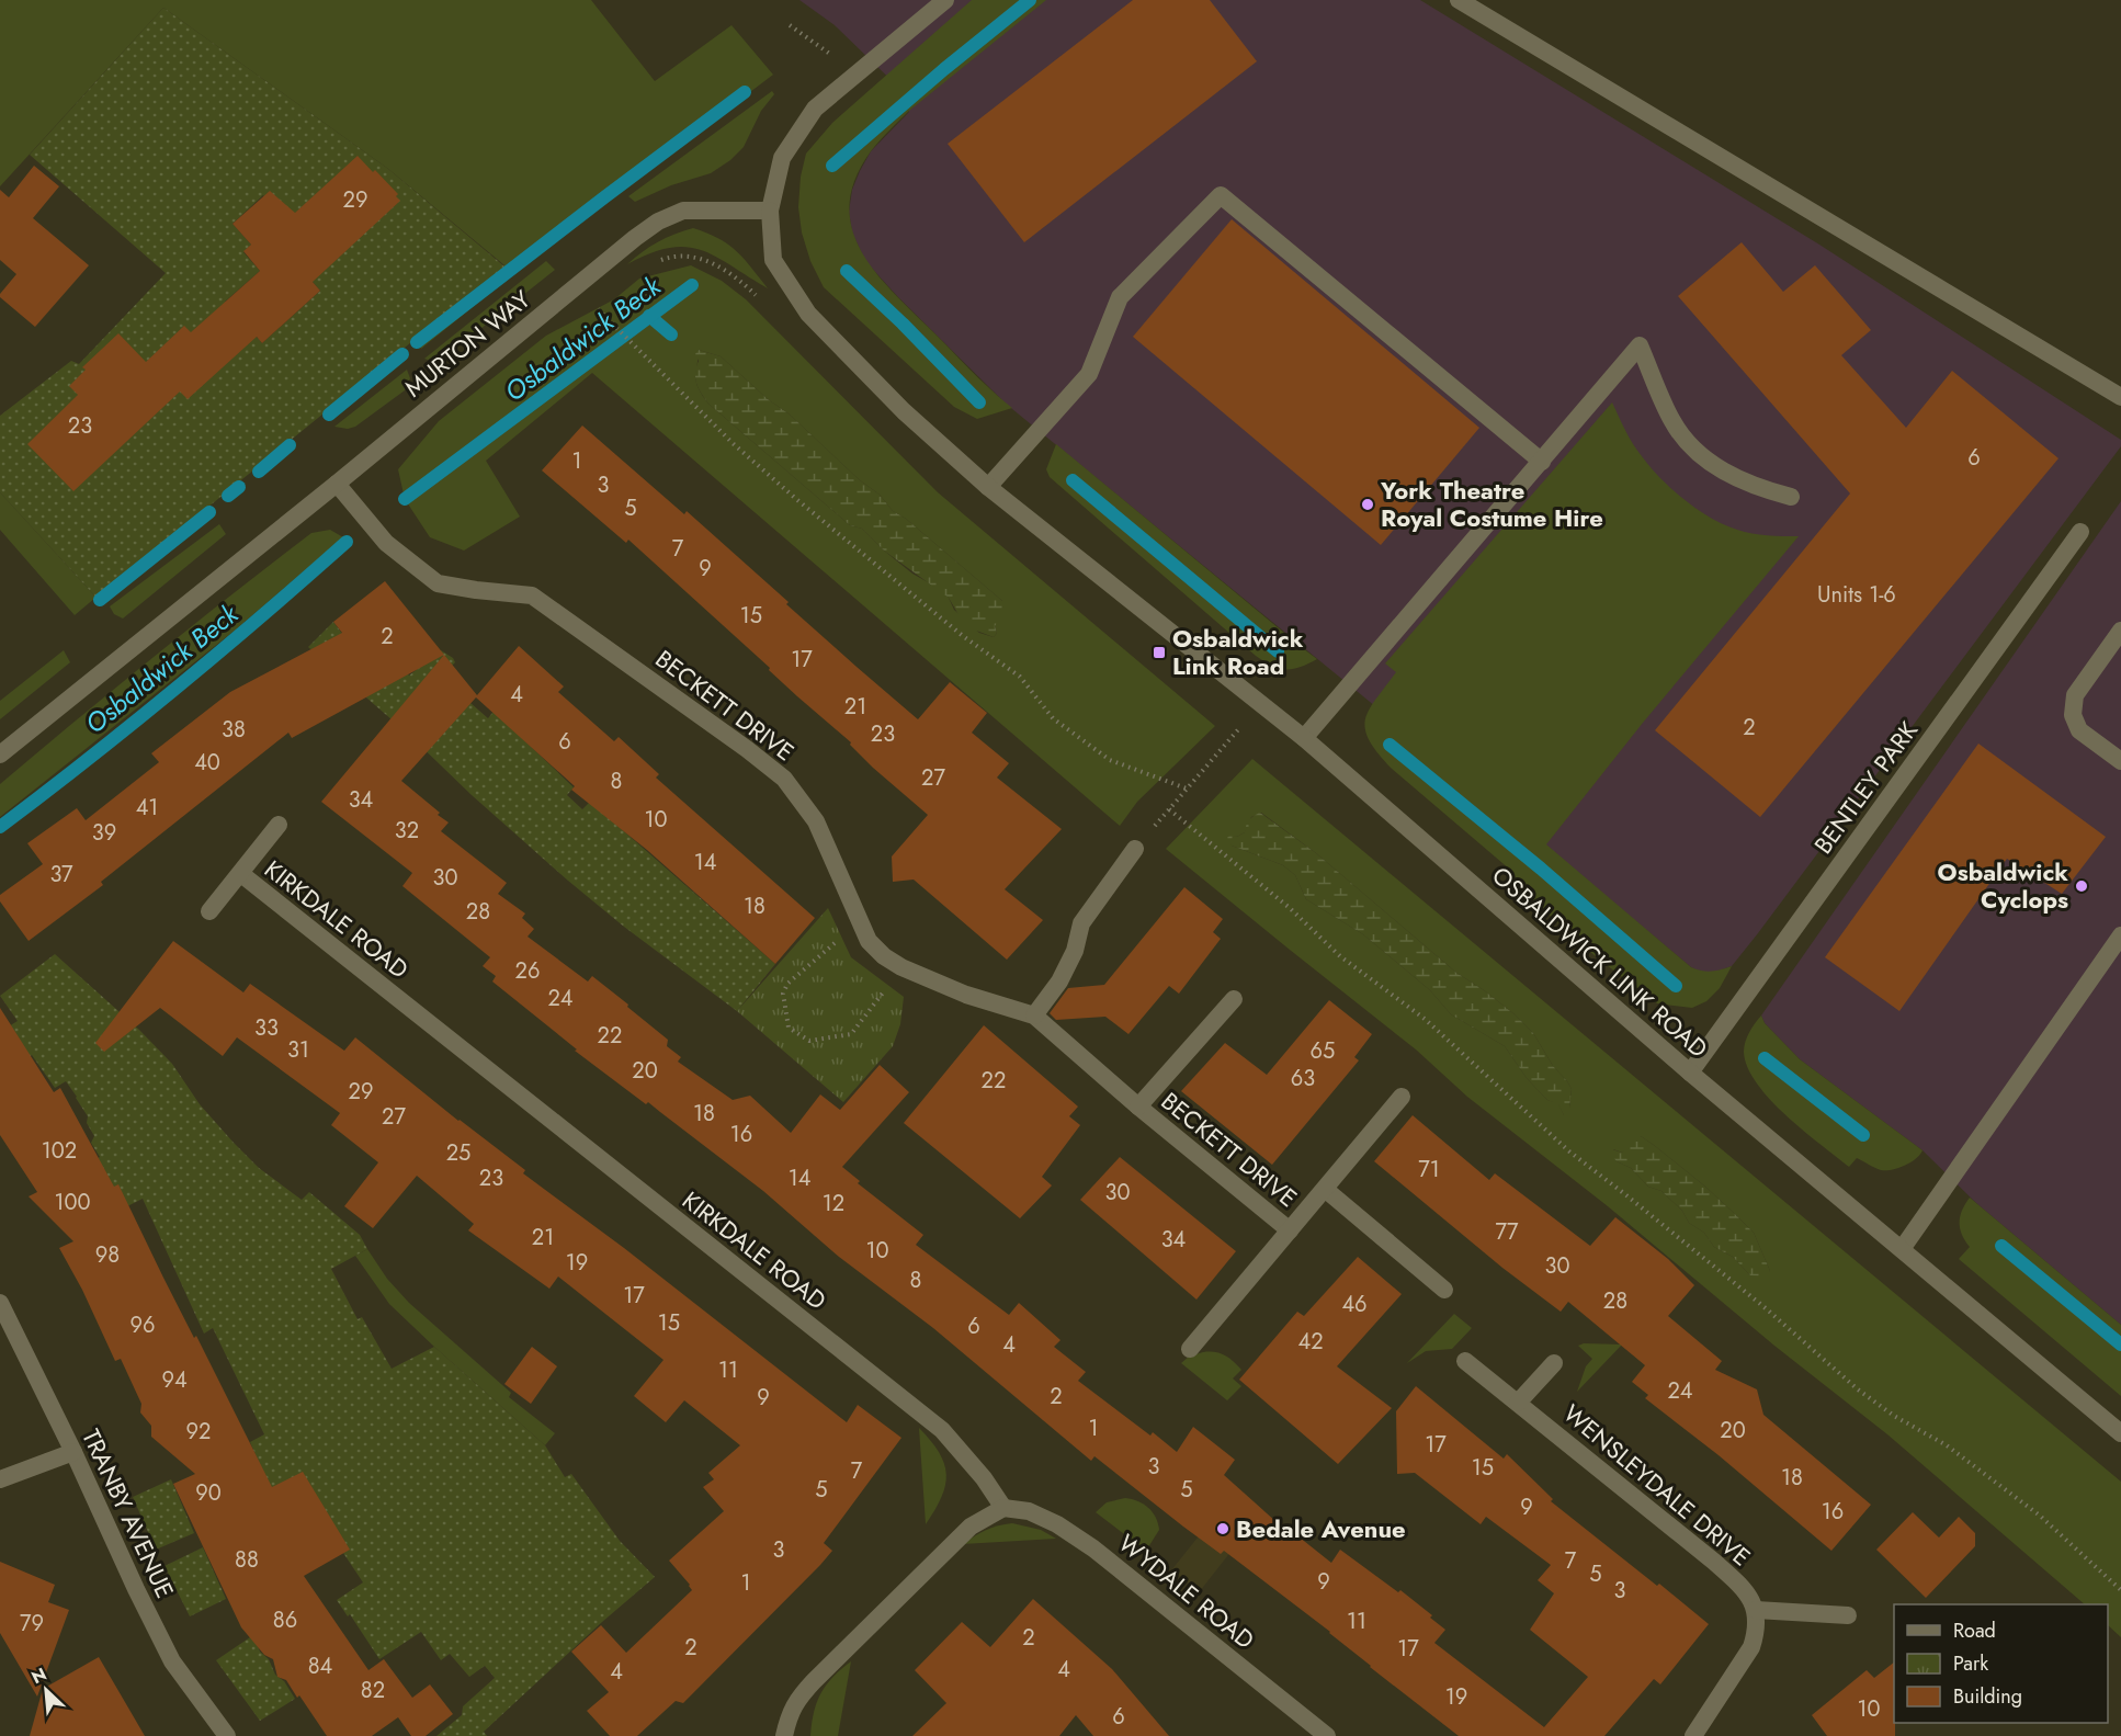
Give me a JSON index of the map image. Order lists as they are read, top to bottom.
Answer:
{
  "streets": {
    "street": [
      "MURTON WAY",
      "BECKETT DRIVE",
      "BENTLEY PARK",
      "KIRKDALE ROAD",
      "OSBALDWICK LINK ROAD",
      "WENSLEYDALE DRIVE",
      "TRANBY AVENUE",
      "WYDALE ROAD"
    ]
  },
  "crossings": [
    ["MURTON WAY", "BECKETT DRIVE"],
    ["MURTON WAY", "OSBALDWICK LINK ROAD"],
    ["BENTLEY PARK", "OSBALDWICK LINK ROAD"],
    ["KIRKDALE ROAD", "WYDALE ROAD"]
  ],
  "water": ["Osbaldwick Beck"],
  "places": {
    "other": ["York Theatre Royal Costume Hire", "Osbaldwick Cyclops", "Bedale Avenue"],
    "transit": ["Osbaldwick Link Road"]
  },
  "house_numbers": [
    "29",
    "23",
    "6",
    "1",
    "3",
    "5",
    "7",
    "9",
    "Units 1-6",
    "15",
    "2",
    "17",
    "4",
    "21",
    "2",
    "38",
    "23",
    "6",
    "40",
    "27",
    "8",
    "34",
    "41",
    "10",
    "32",
    "39",
    "14",
    "37",
    "30",
    "18",
    "28",
    "26",
    "24",
    "33",
    "22",
    "31",
    "65",
    "20",
    "63",
    "22",
    "29",
    "18",
    "27",
    "16",
    "102",
    "25",
    "71",
    "23",
    "14",
    "30",
    "100",
    "12",
    "77",
    "21",
    "34",
    "10",
    "98",
    "19",
    "30",
    "8",
    "17",
    "28",
    "46",
    "15",
    "96",
    "6",
    "42",
    "4",
    "11",
    "94",
    "24",
    "2",
    "9",
    "1",
    "20",
    "92",
    "17",
    "3",
    "15",
    "7",
    "18",
    "5",
    "5",
    "90",
    "9",
    "16",
    "3",
    "88",
    "7",
    "5",
    "9",
    "1",
    "3",
    "86",
    "11",
    "79",
    "2",
    "2",
    "17",
    "84",
    "4",
    "4",
    "82",
    "19",
    "10",
    "6"
  ],
  "legend": ["Road", "Park", "Building"],
  "north": "top left"
}
